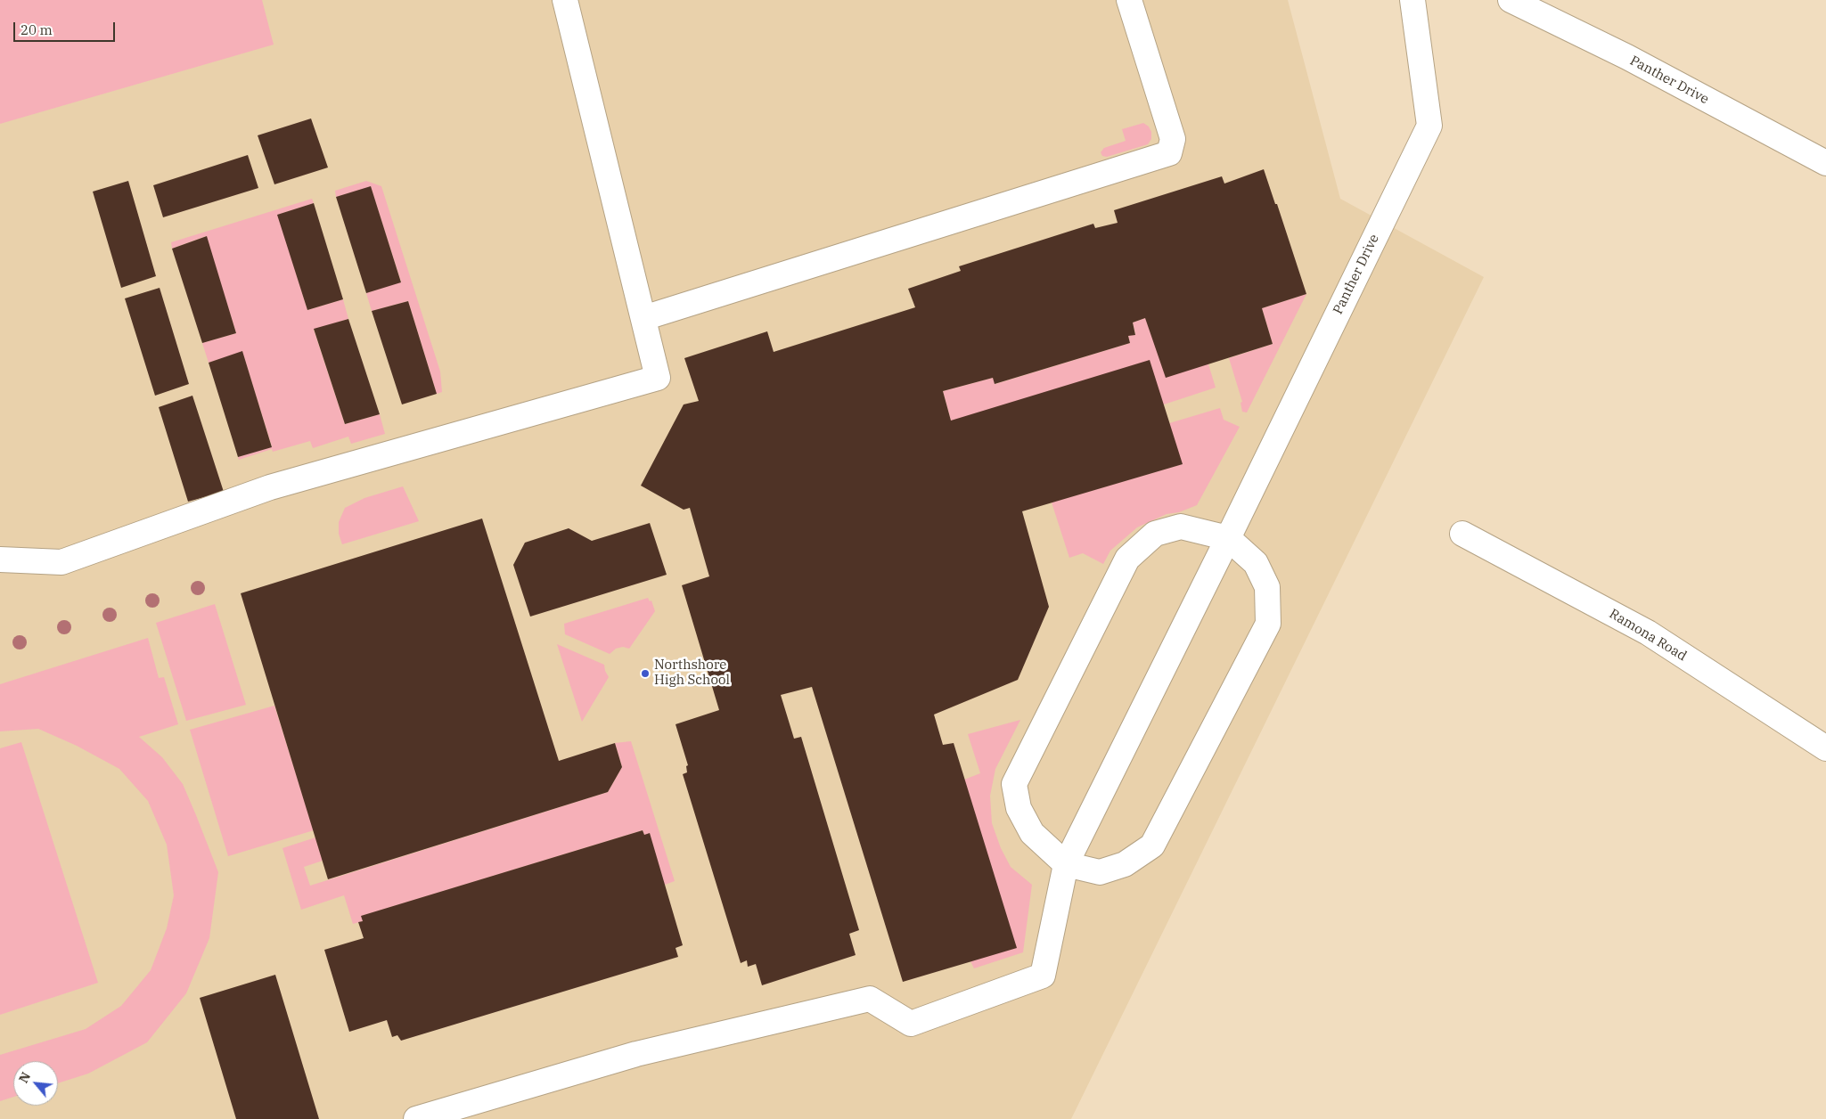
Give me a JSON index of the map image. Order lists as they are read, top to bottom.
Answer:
{
  "streets": {
    "street": ["Panther Drive", "Ramona Road"]
  },
  "places": ["Northshore High School"],
  "scale_bar": "20 m",
  "north": "top left"
}
